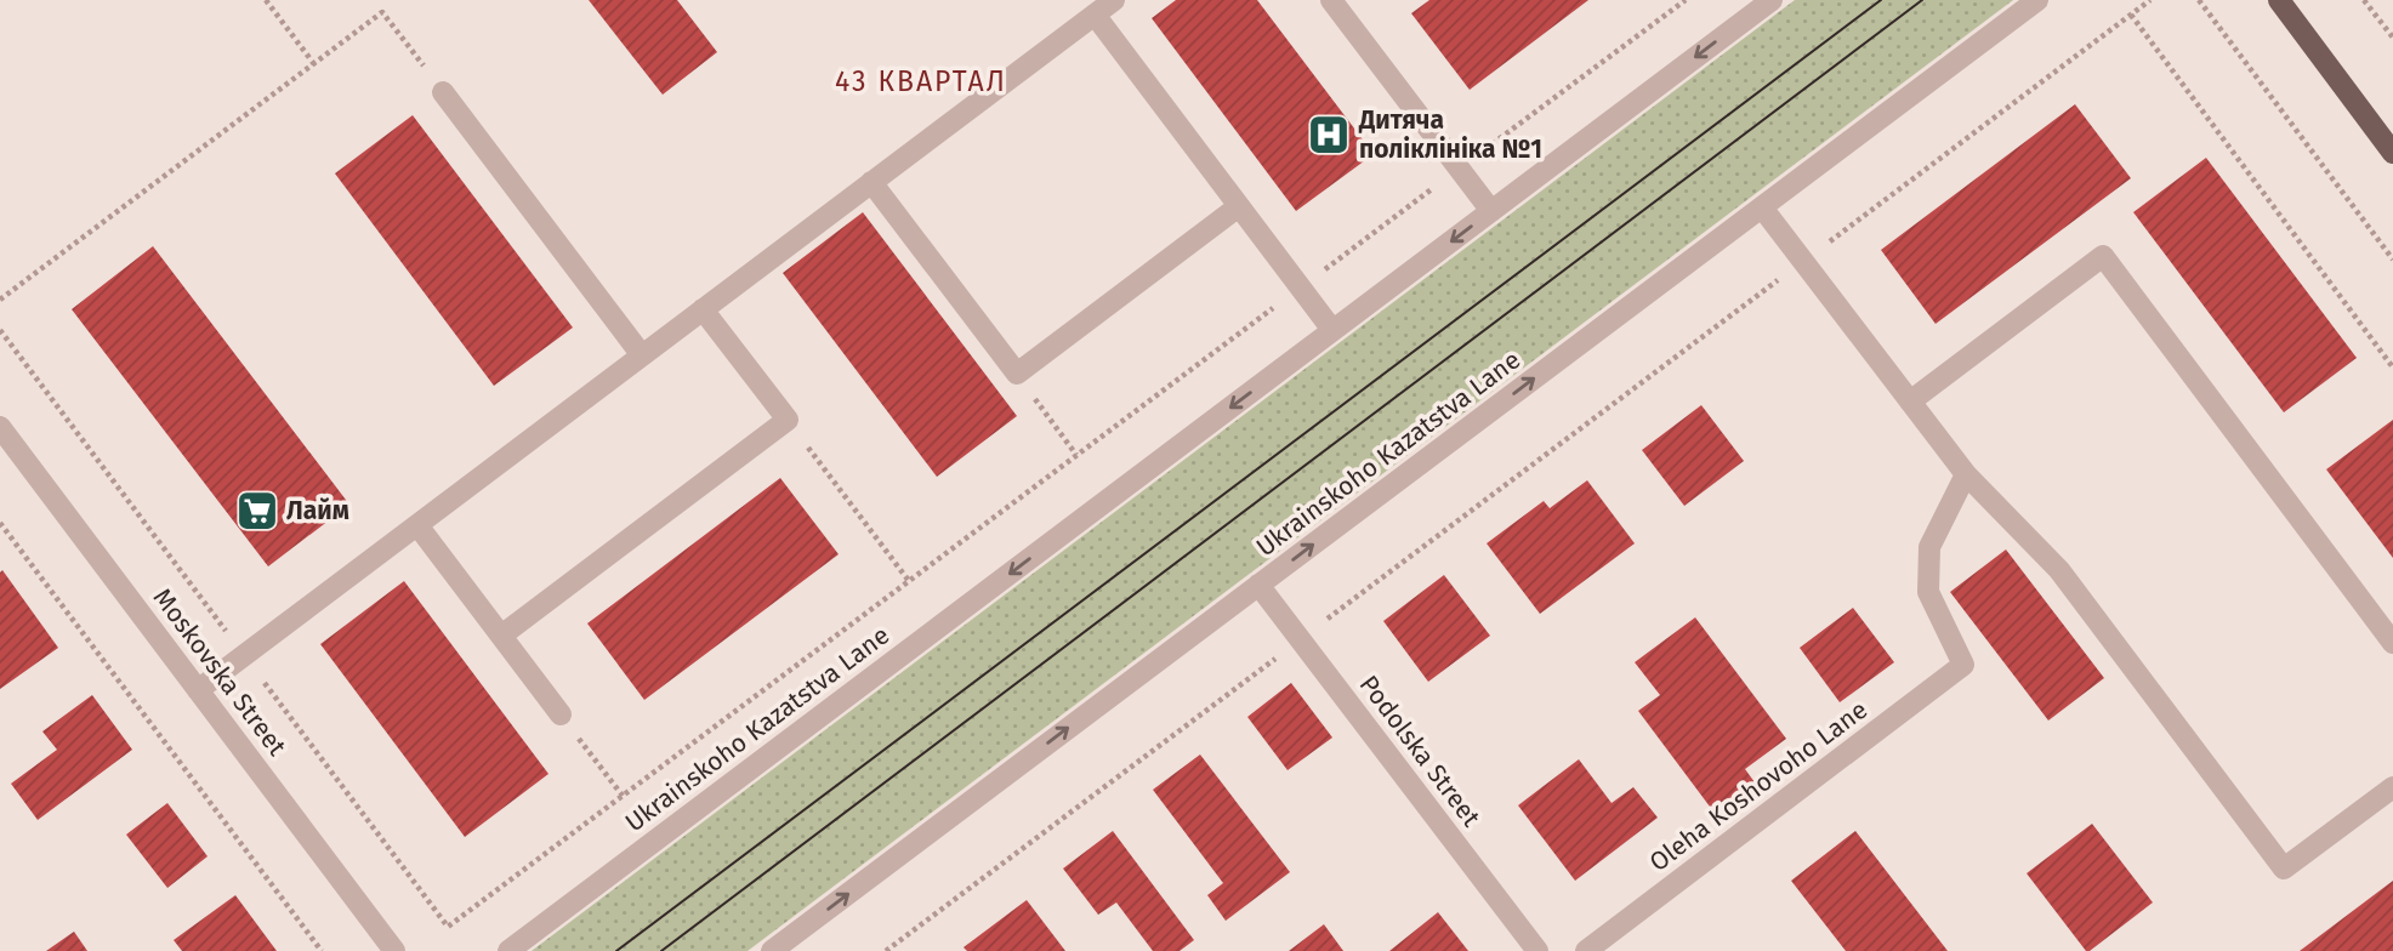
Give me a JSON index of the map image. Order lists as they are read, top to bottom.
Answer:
{
  "streets": {
    "street": [
      "Ukrainskoho Kazatstva Lane",
      "Moskovska Street",
      "Podolska Street",
      "Oleha Koshovoho Lane"
    ]
  },
  "crossings": [
    ["Ukrainskoho Kazatstva Lane", "Podolska Street"]
  ],
  "districts": ["43 КВАРТАЛ"],
  "places": {
    "hospital": ["Дитяча поліклініка №1"],
    "supermarket": ["Лайм"]
  }
}
